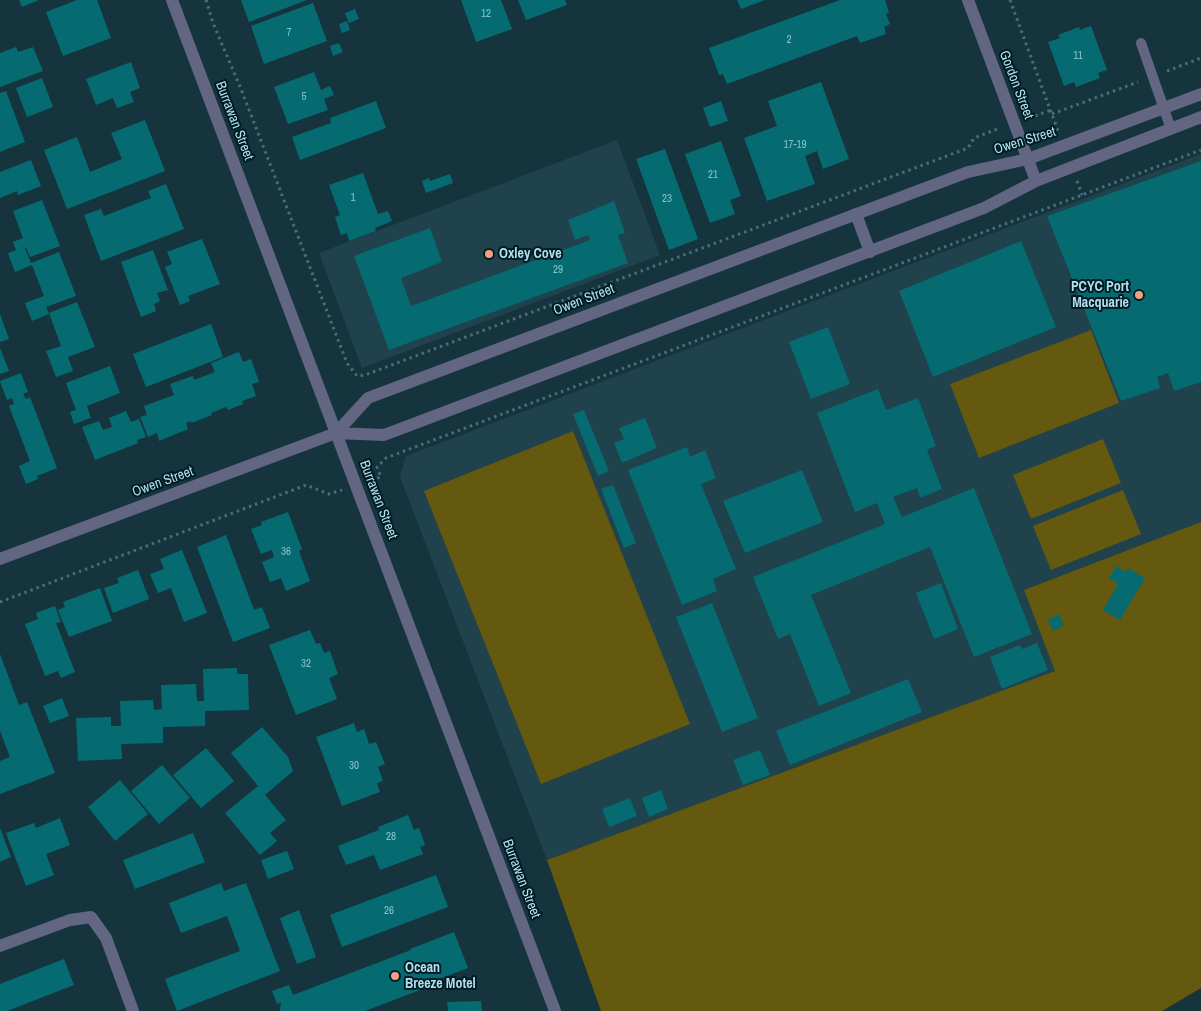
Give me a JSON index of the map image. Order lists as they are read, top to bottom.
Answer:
{
  "streets": {
    "street": ["Gordon Street", "Burrawan Street", "Owen Street"]
  },
  "crossings": [
    ["Gordon Street", "Owen Street"],
    ["Burrawan Street", "Owen Street"]
  ],
  "places": ["Oxley Cove", "PCYC Port Macquarie", "Ocean Breeze Motel"],
  "house_numbers": [
    "12",
    "7",
    "2",
    "11",
    "5",
    "17-19",
    "21",
    "1",
    "23",
    "29",
    "36",
    "32",
    "30",
    "28",
    "26"
  ]
}
